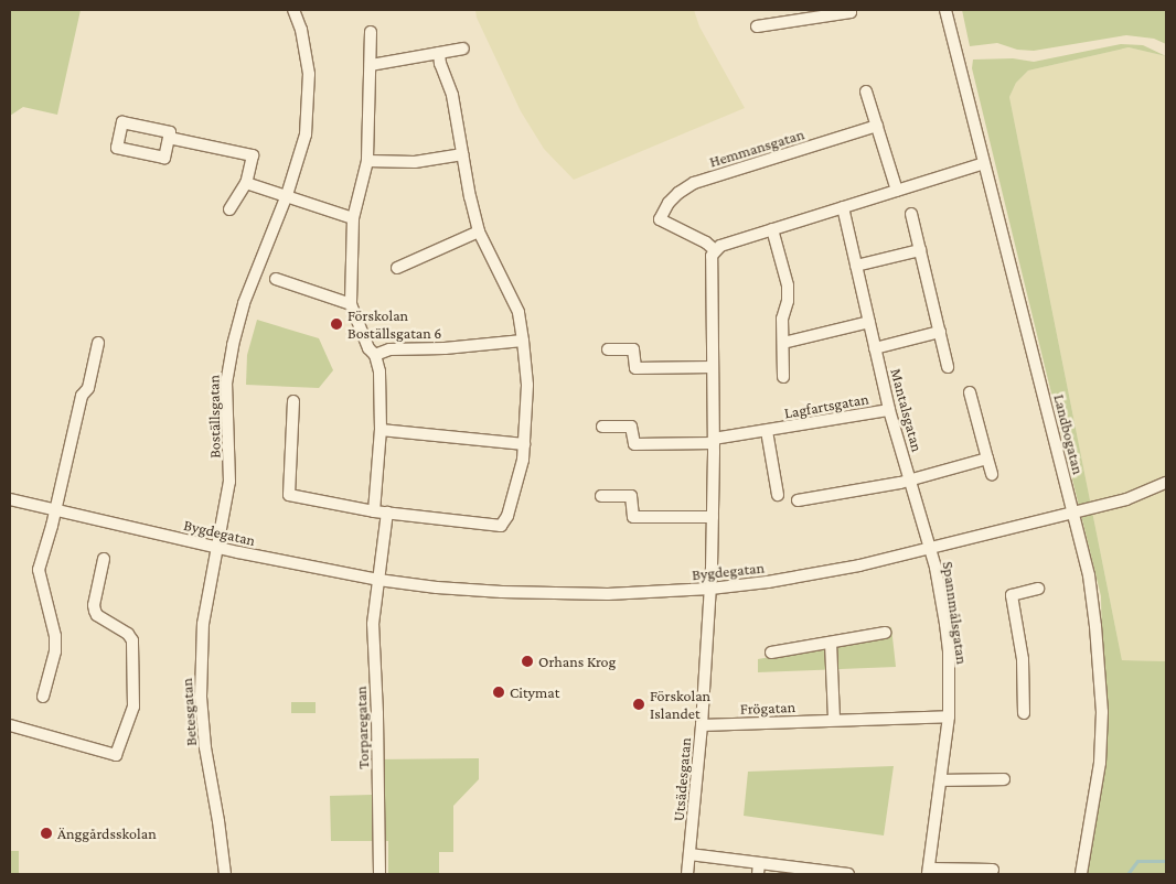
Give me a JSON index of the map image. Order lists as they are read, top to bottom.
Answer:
{
  "streets": {
    "street": [
      "Hemmansgatan",
      "Lagfartsgatan",
      "Mantalsgatan",
      "Boställsgatan",
      "Landbogatan",
      "Bygdegatan",
      "Spannmålsgatan",
      "Frögatan",
      "Betesgatan",
      "Torparegatan",
      "Utsädesgatan"
    ]
  },
  "crossings": [
    ["Lagfartsgatan", "Mantalsgatan"],
    ["Mantalsgatan", "Bygdegatan"],
    ["Mantalsgatan", "Spannmålsgatan"],
    ["Boställsgatan", "Bygdegatan"],
    ["Boställsgatan", "Betesgatan"],
    ["Landbogatan", "Bygdegatan"],
    ["Bygdegatan", "Spannmålsgatan"],
    ["Bygdegatan", "Betesgatan"],
    ["Bygdegatan", "Torparegatan"],
    ["Bygdegatan", "Utsädesgatan"],
    ["Spannmålsgatan", "Frögatan"],
    ["Frögatan", "Utsädesgatan"]
  ],
  "places": [
    "Förskolan Boställsgatan 6",
    "Orhans Krog",
    "Citymat",
    "Förskolan Islandet",
    "Änggårdsskolan"
  ]
}
